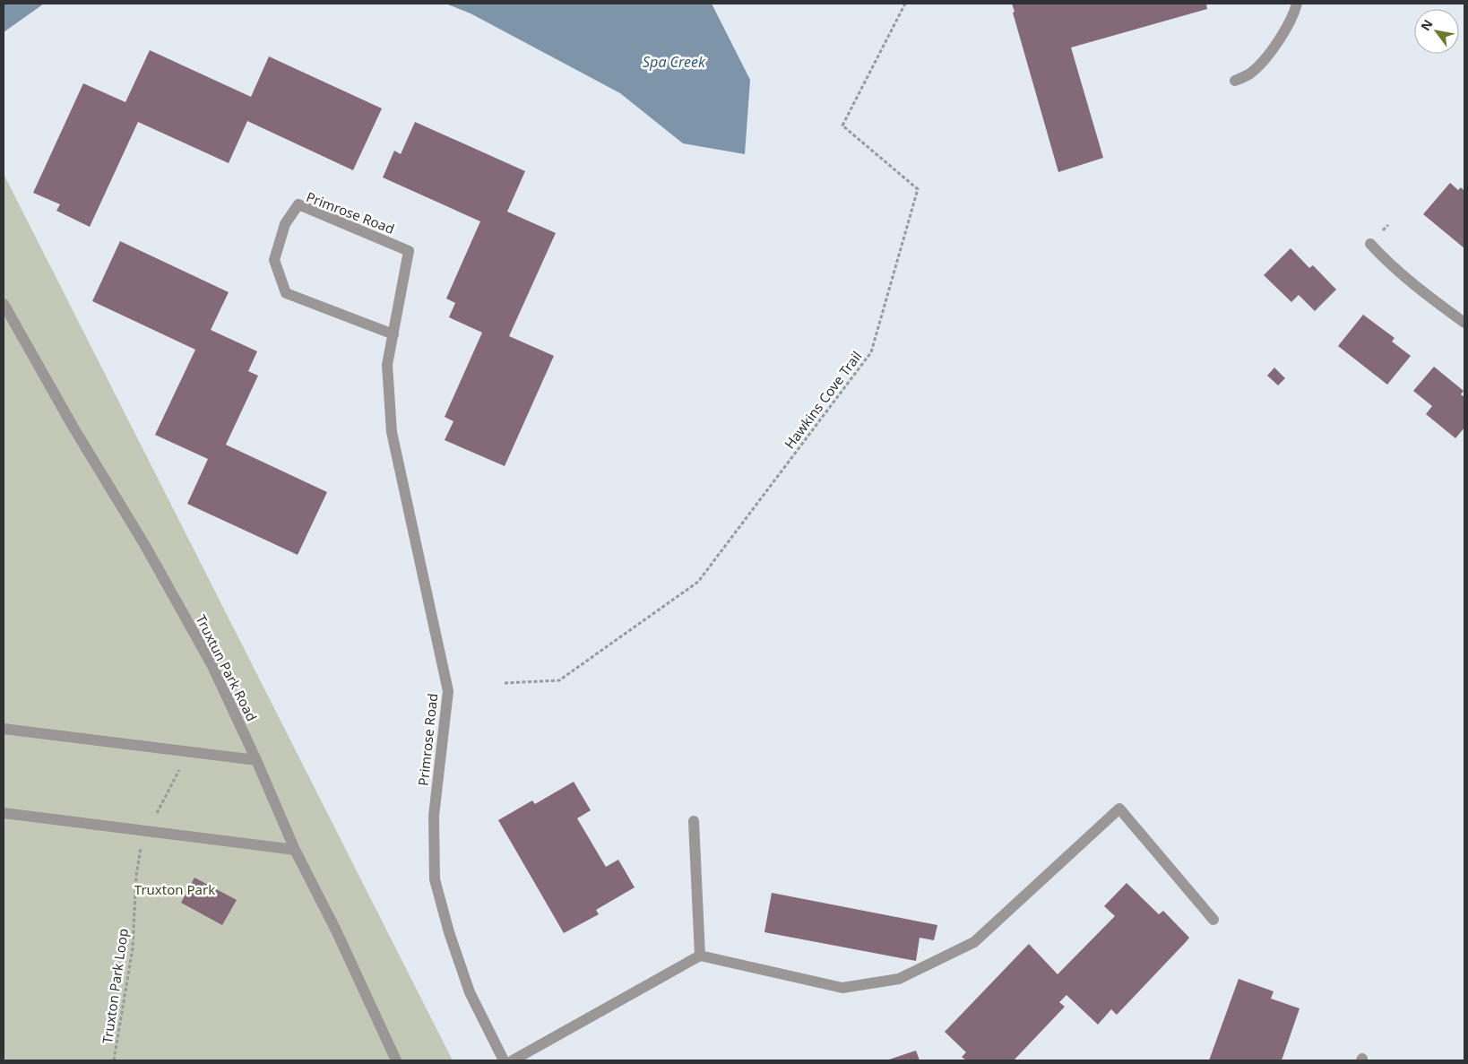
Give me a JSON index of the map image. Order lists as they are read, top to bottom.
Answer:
{
  "streets": {
    "street": ["Primrose Road", "Truxtun Park Road"],
    "path": ["Hawkins Cove Trail", "Truxton Park Loop"]
  },
  "water": ["Spa Creek"],
  "parks": ["Truxton Park"],
  "north": "top left"
}
